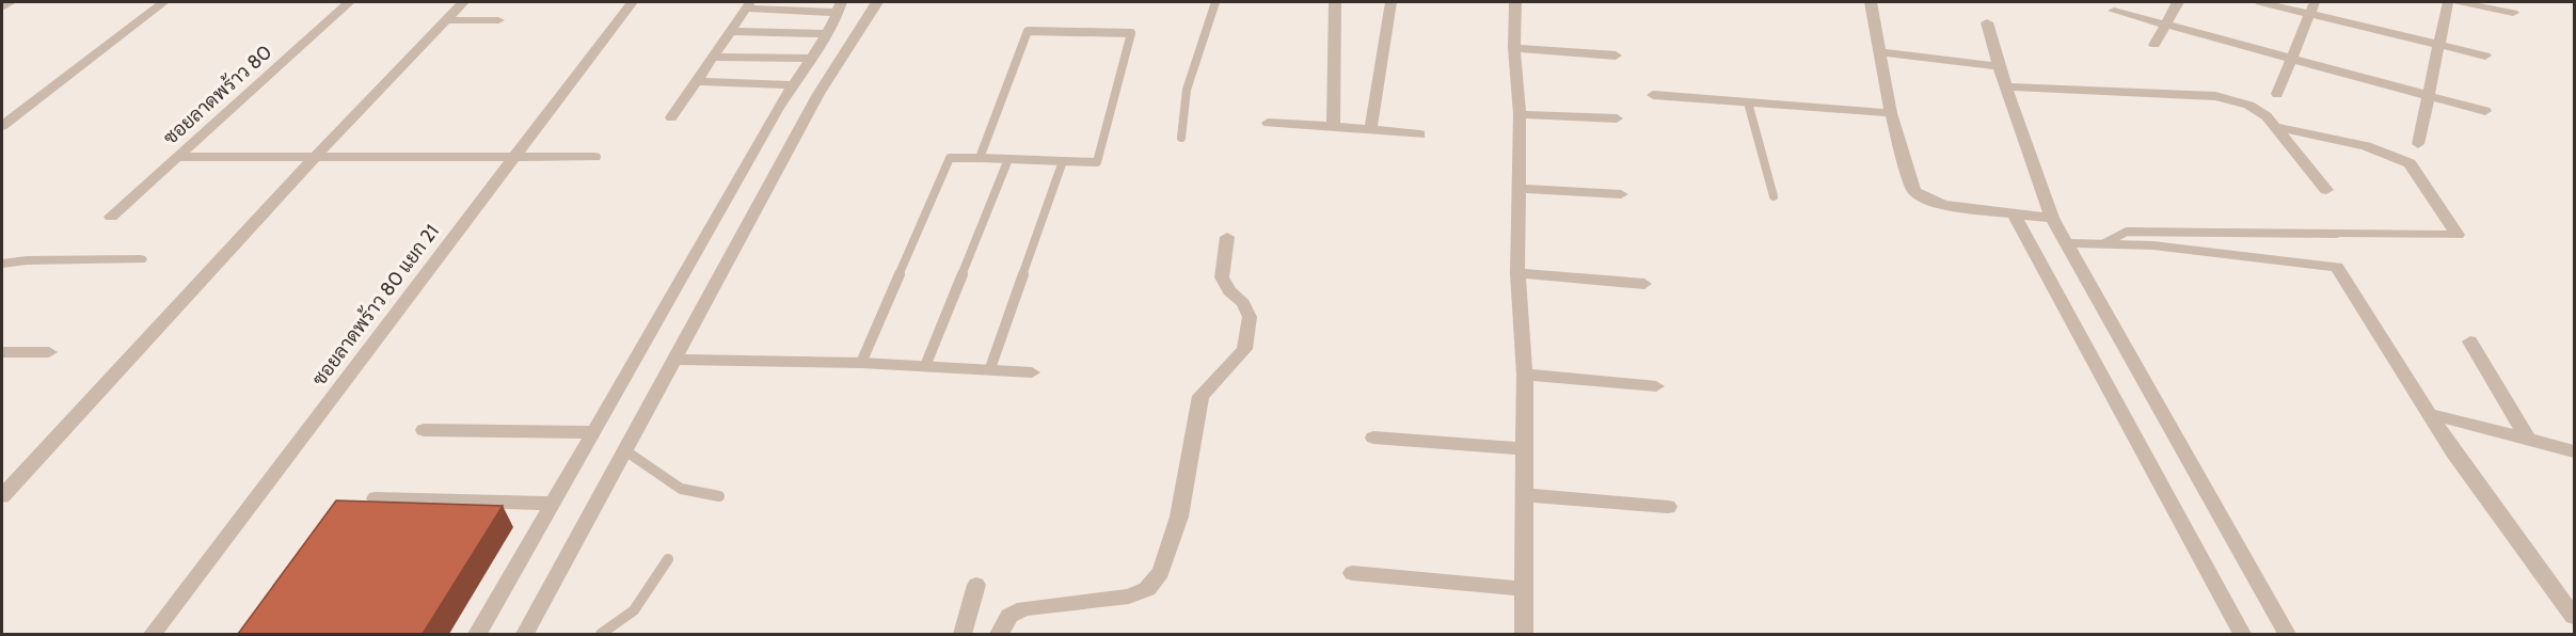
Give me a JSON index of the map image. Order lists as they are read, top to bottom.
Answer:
{
  "streets": {
    "street": ["ซอยลาดพร้าว 80", "ซอยลาดพร้าว 80 แยก 21"]
  }
}
